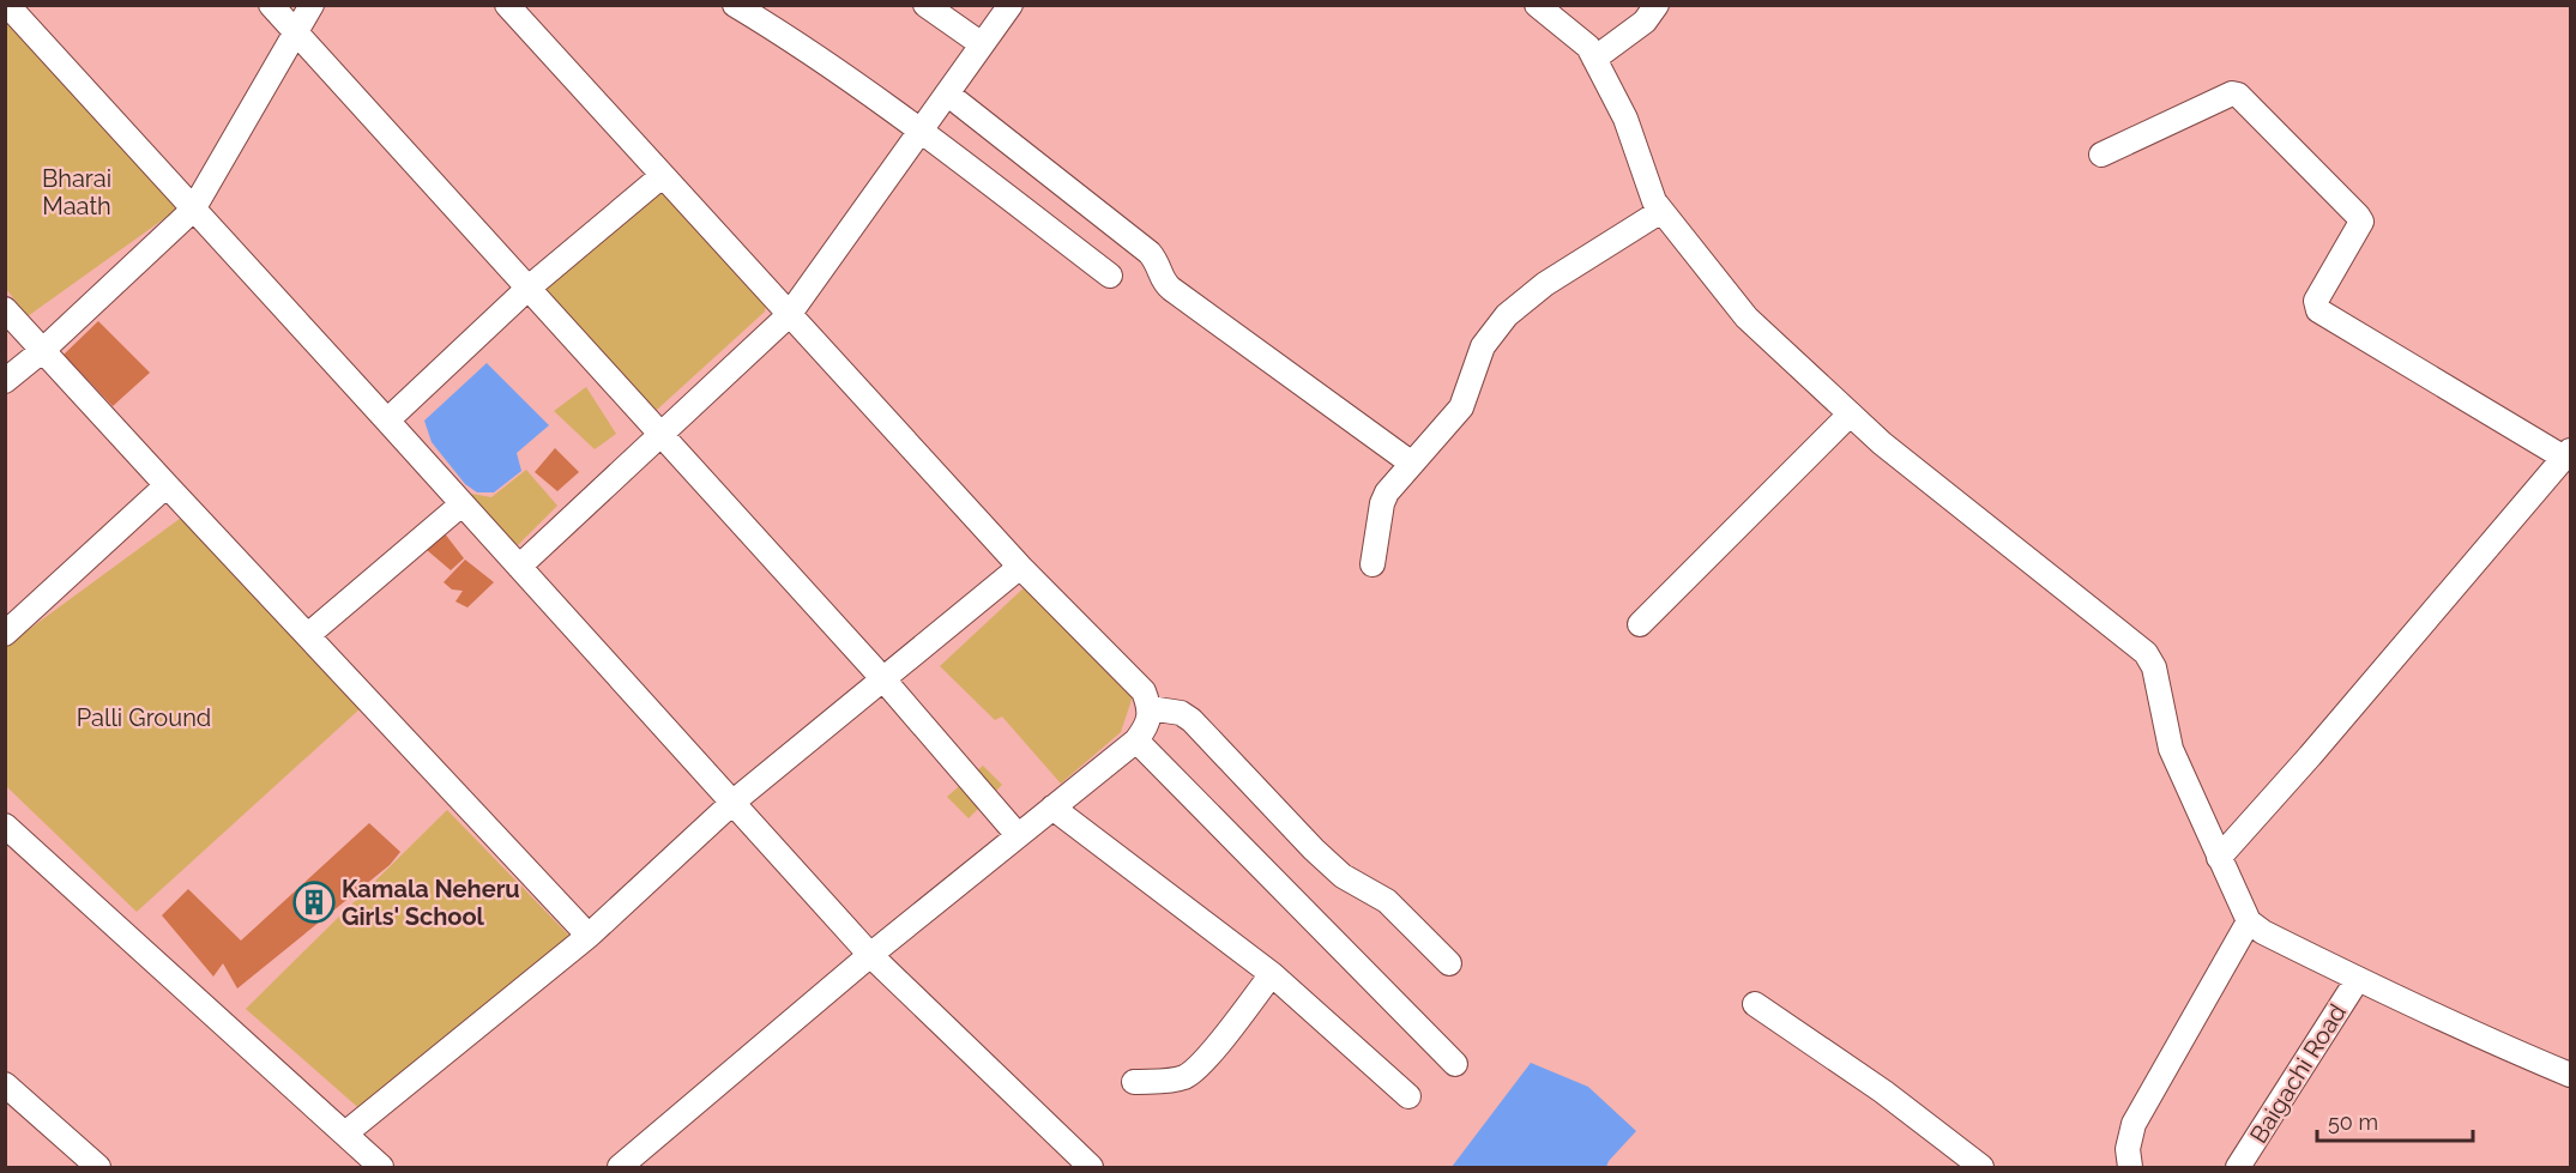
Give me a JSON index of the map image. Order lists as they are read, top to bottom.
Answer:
{
  "streets": {
    "street": ["Baigachi Road"]
  },
  "parks": ["Bharai Maath", "Palli Ground"],
  "places": {
    "building": ["Kamala Neheru Girls' School"]
  },
  "scale_bar": "50 m"
}
